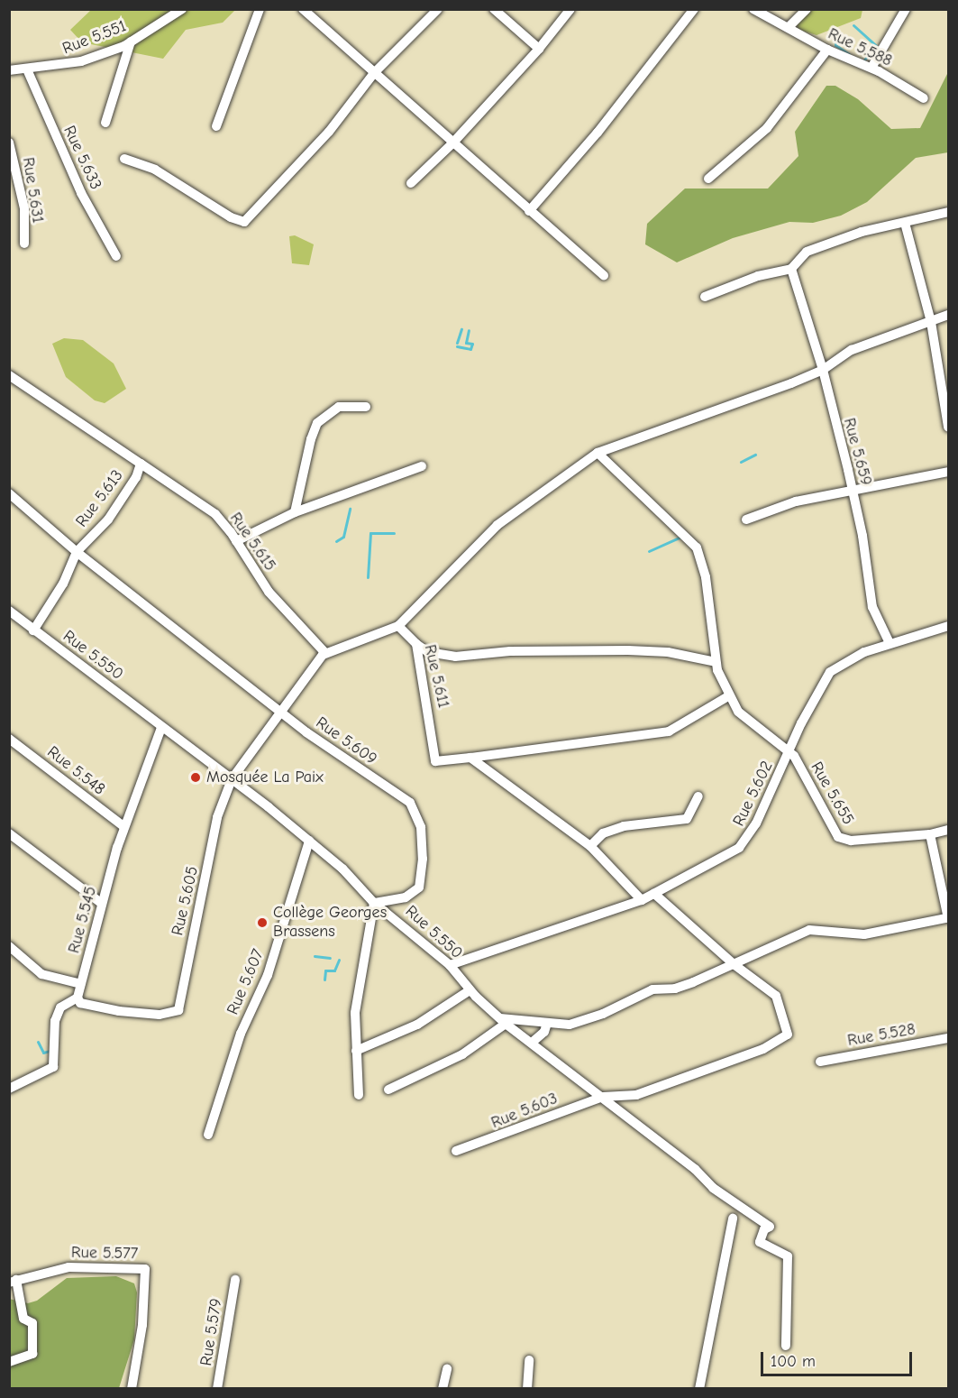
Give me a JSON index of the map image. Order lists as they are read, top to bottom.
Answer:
{
  "streets": {
    "street": [
      "Rue 5.551",
      "Rue 5.588",
      "Rue 5.633",
      "Rue 5.631",
      "Rue 5.659",
      "Rue 5.613",
      "Rue 5.615",
      "Rue 5.550",
      "Rue 5.611",
      "Rue 5.609",
      "Rue 5.548",
      "Rue 5.602",
      "Rue 5.655",
      "Rue 5.605",
      "Rue 5.545",
      "Rue 5.607",
      "Rue 5.528",
      "Rue 5.603",
      "Rue 5.577",
      "Rue 5.579"
    ]
  },
  "crossings": [
    ["Rue 5.551", "Rue 5.633"],
    ["Rue 5.659", "Rue 5.602"],
    ["Rue 5.613", "Rue 5.615"],
    ["Rue 5.613", "Rue 5.550"],
    ["Rue 5.613", "Rue 5.609"],
    ["Rue 5.550", "Rue 5.609"],
    ["Rue 5.550", "Rue 5.602"],
    ["Rue 5.550", "Rue 5.605"],
    ["Rue 5.550", "Rue 5.545"],
    ["Rue 5.550", "Rue 5.607"],
    ["Rue 5.550", "Rue 5.603"],
    ["Rue 5.609", "Rue 5.605"],
    ["Rue 5.548", "Rue 5.545"],
    ["Rue 5.602", "Rue 5.655"],
    ["Rue 5.605", "Rue 5.545"]
  ],
  "places": ["Mosquée La Paix", "Collège Georges Brassens"],
  "scale_bar": "100 m"
}
